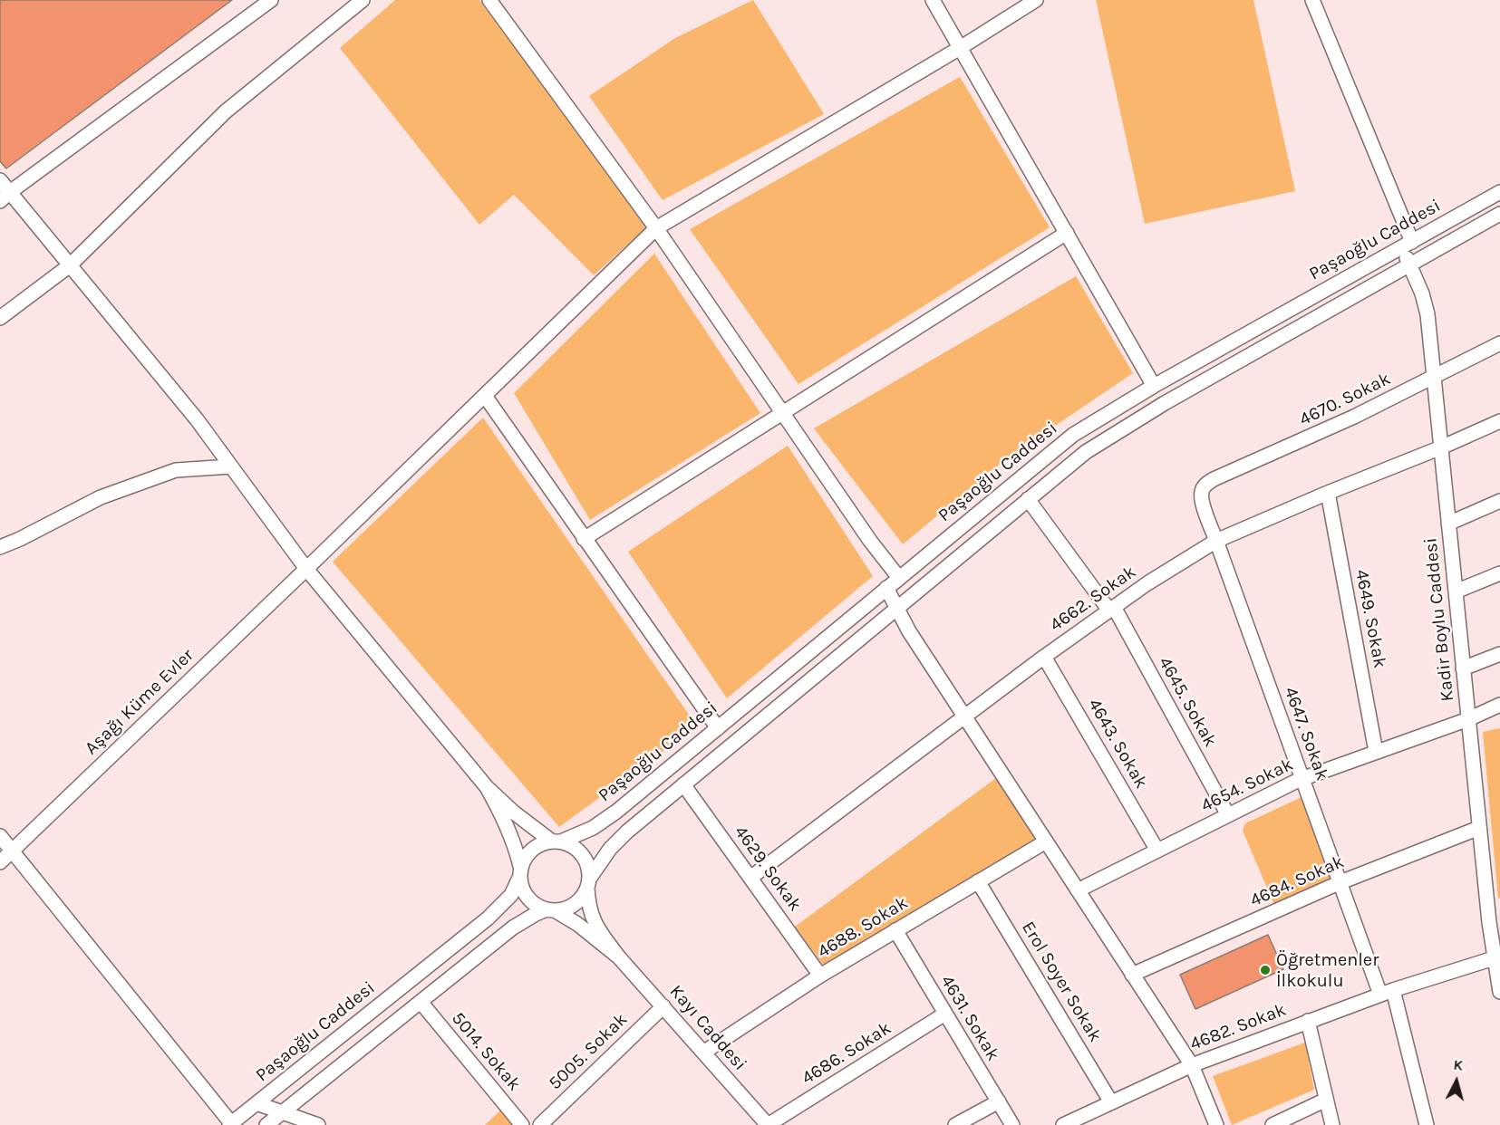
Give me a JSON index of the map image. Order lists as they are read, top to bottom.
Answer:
{
  "streets": {
    "street": [
      "Paşaoğlu Caddesi",
      "4670. Sokak",
      "4662. Sokak",
      "4649. Sokak",
      "Kadir Boylu Caddesi",
      "Aşağı Küme Evler",
      "4645. Sokak",
      "4647. Sokak",
      "4643. Sokak",
      "4654. Sokak",
      "4629. Sokak",
      "4684. Sokak",
      "4688. Sokak",
      "Erol Soyer Sokak",
      "4631. Sokak",
      "4682. Sokak",
      "Kayı Caddesi",
      "5014. Sokak",
      "5005. Sokak",
      "4686. Sokak"
    ]
  },
  "crossings": [
    ["Paşaoğlu Caddesi", "Kadir Boylu Caddesi"],
    ["Paşaoğlu Caddesi", "Kayı Caddesi"],
    ["4670. Sokak", "Kadir Boylu Caddesi"],
    ["4670. Sokak", "4647. Sokak"],
    ["4662. Sokak", "4649. Sokak"],
    ["4662. Sokak", "Kadir Boylu Caddesi"],
    ["4662. Sokak", "4645. Sokak"],
    ["4662. Sokak", "4647. Sokak"],
    ["4662. Sokak", "4643. Sokak"],
    ["4662. Sokak", "4629. Sokak"],
    ["4649. Sokak", "4654. Sokak"],
    ["Kadir Boylu Caddesi", "4654. Sokak"],
    ["Kadir Boylu Caddesi", "4684. Sokak"],
    ["Kadir Boylu Caddesi", "4682. Sokak"],
    ["4645. Sokak", "4654. Sokak"],
    ["4647. Sokak", "4654. Sokak"],
    ["4647. Sokak", "4684. Sokak"],
    ["4647. Sokak", "4682. Sokak"],
    ["4643. Sokak", "4654. Sokak"],
    ["4629. Sokak", "4688. Sokak"],
    ["4688. Sokak", "Erol Soyer Sokak"],
    ["4688. Sokak", "4631. Sokak"],
    ["4688. Sokak", "Kayı Caddesi"],
    ["Erol Soyer Sokak", "4682. Sokak"],
    ["4631. Sokak", "4686. Sokak"],
    ["Kayı Caddesi", "5005. Sokak"],
    ["Kayı Caddesi", "4686. Sokak"]
  ],
  "places": ["Öğretmenler İlkokulu"],
  "north": "top"
}
